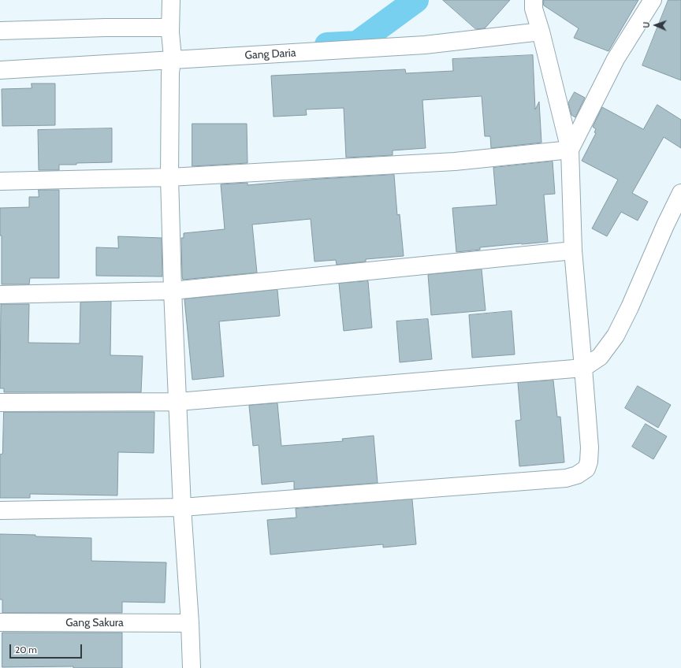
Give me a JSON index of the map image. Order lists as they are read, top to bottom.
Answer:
{
  "streets": {
    "street": ["Gang Daria", "Gang Sakura"]
  },
  "scale_bar": "20 m",
  "north": "left"
}
